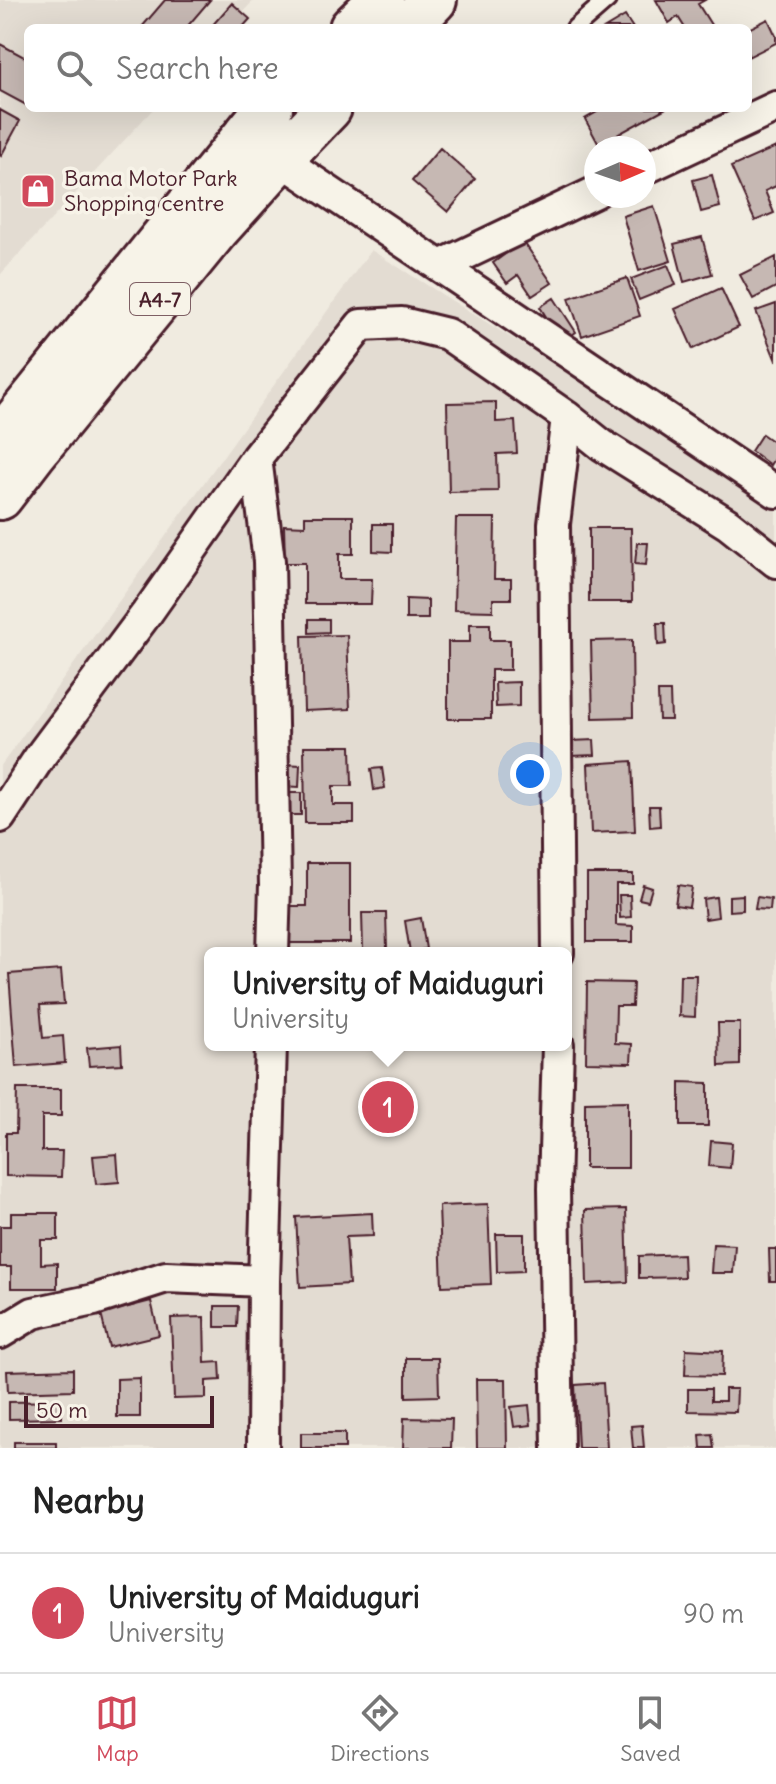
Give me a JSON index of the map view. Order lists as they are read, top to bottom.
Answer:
{
  "streets": {
    "highway": ["A4-7"]
  },
  "places": {
    "shop": ["Bama Motor Park Shopping centre"]
  },
  "scale_bar": "50 m",
  "north": "right",
  "page": {
    "search": "Search here",
    "popup": ["University of Maiduguri", "University"],
    "pins": "1",
    "scale": "50 m",
    "heading": "Nearby",
    "list": [
      {
        "mark": "1",
        "name": "University of Maiduguri",
        "note": "University",
        "value": "90 m"
      }
    ],
    "nav": ["Map", "Directions", "Saved"]
  }
}
